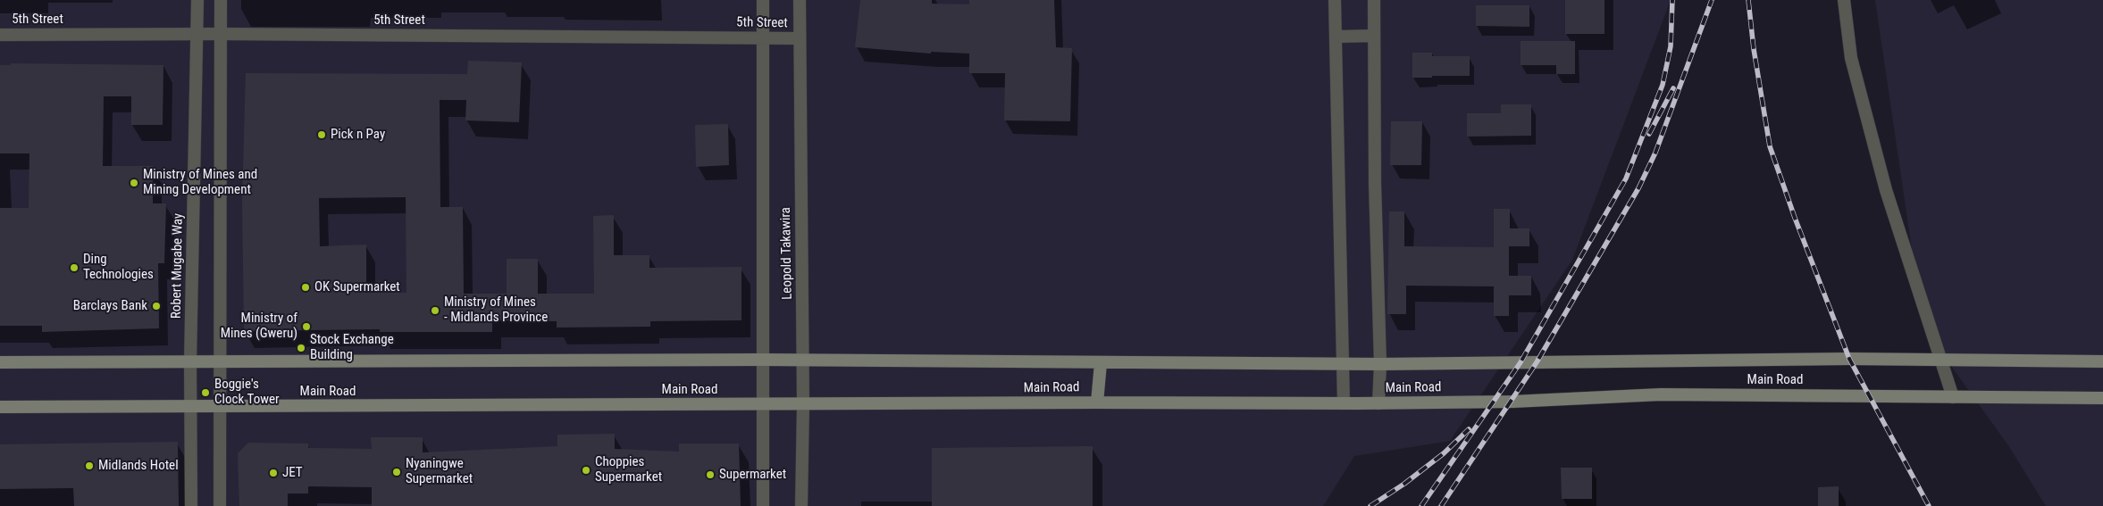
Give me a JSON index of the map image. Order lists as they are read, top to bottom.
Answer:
{
  "streets": {
    "main road": ["Main Road"],
    "street": ["5th Street", "Leopold Takawira", "Robert Mugabe Way"]
  },
  "crossings": [
    ["5th Street", "Leopold Takawira"],
    ["5th Street", "Robert Mugabe Way"],
    ["Leopold Takawira", "Main Road"],
    ["Robert Mugabe Way", "Main Road"]
  ],
  "places": [
    "Pick n Pay",
    "Ministry of Mines and Mining Development",
    "Ding Technologies",
    "OK Supermarket",
    "Barclays Bank",
    "Ministry of Mines - Midlands Province",
    "Ministry of Mines (Gweru)",
    "Stock Exchange Building",
    "Boggie's Clock Tower",
    "Midlands Hotel",
    "Choppies Supermarket",
    "Nyaningwe Supermarket",
    "JET",
    "Supermarket"
  ]
}
